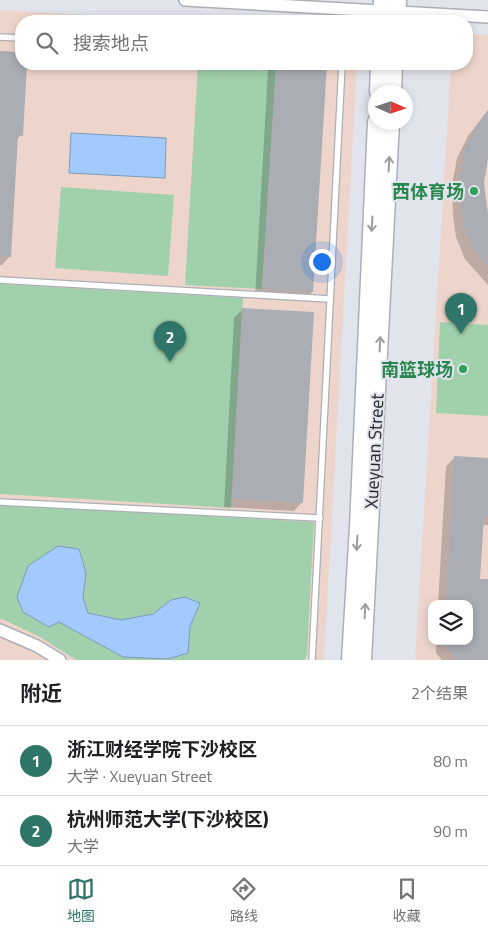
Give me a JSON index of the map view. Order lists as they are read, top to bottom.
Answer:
{
  "streets": {
    "main road": ["Xueyuan Street"]
  },
  "places": ["西体育场", "南篮球场"],
  "north": "right",
  "page": {
    "search": "搜索地点",
    "pins": ["1", "2"],
    "heading": ["附近", "2个结果"],
    "list": [
      {
        "mark": "1",
        "name": "浙江财经学院下沙校区",
        "note": "大学 · Xueyuan Street",
        "value": "80 m"
      },
      {
        "mark": "2",
        "name": "杭州师范大学(下沙校区)",
        "note": "大学",
        "value": "90 m"
      }
    ],
    "nav": ["地图", "路线", "收藏"]
  }
}
